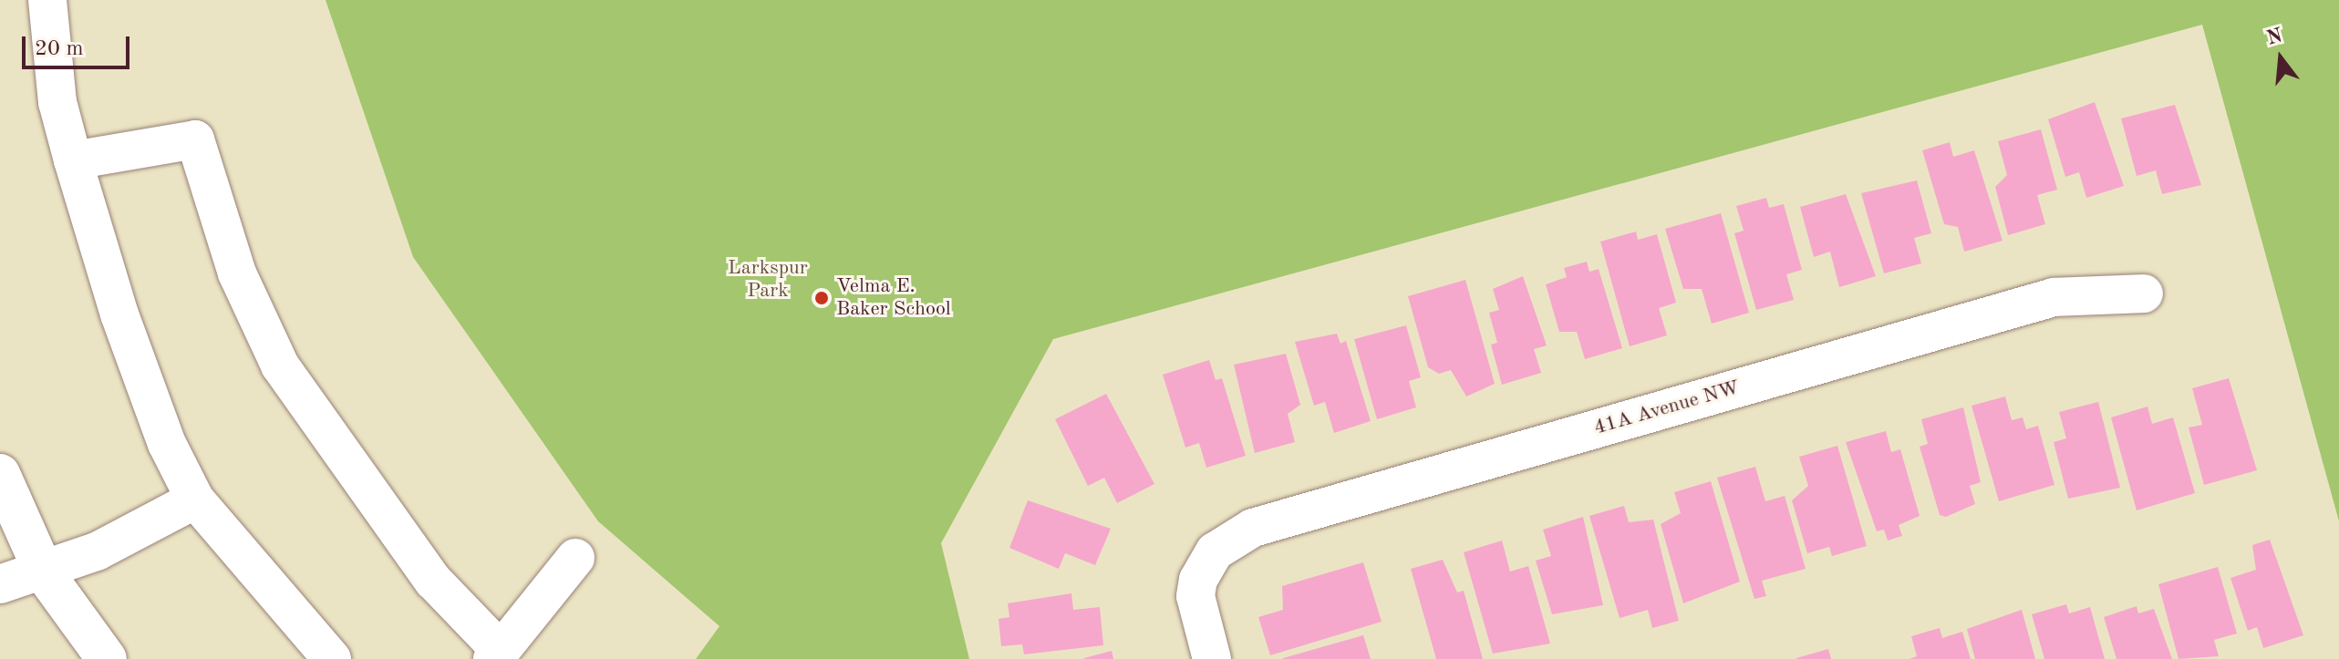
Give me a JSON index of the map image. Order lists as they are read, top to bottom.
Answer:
{
  "streets": {
    "street": ["41A Avenue NW"]
  },
  "parks": ["Larkspur Park"],
  "places": ["Velma E. Baker School"],
  "scale_bar": "20 m",
  "north": "top"
}
